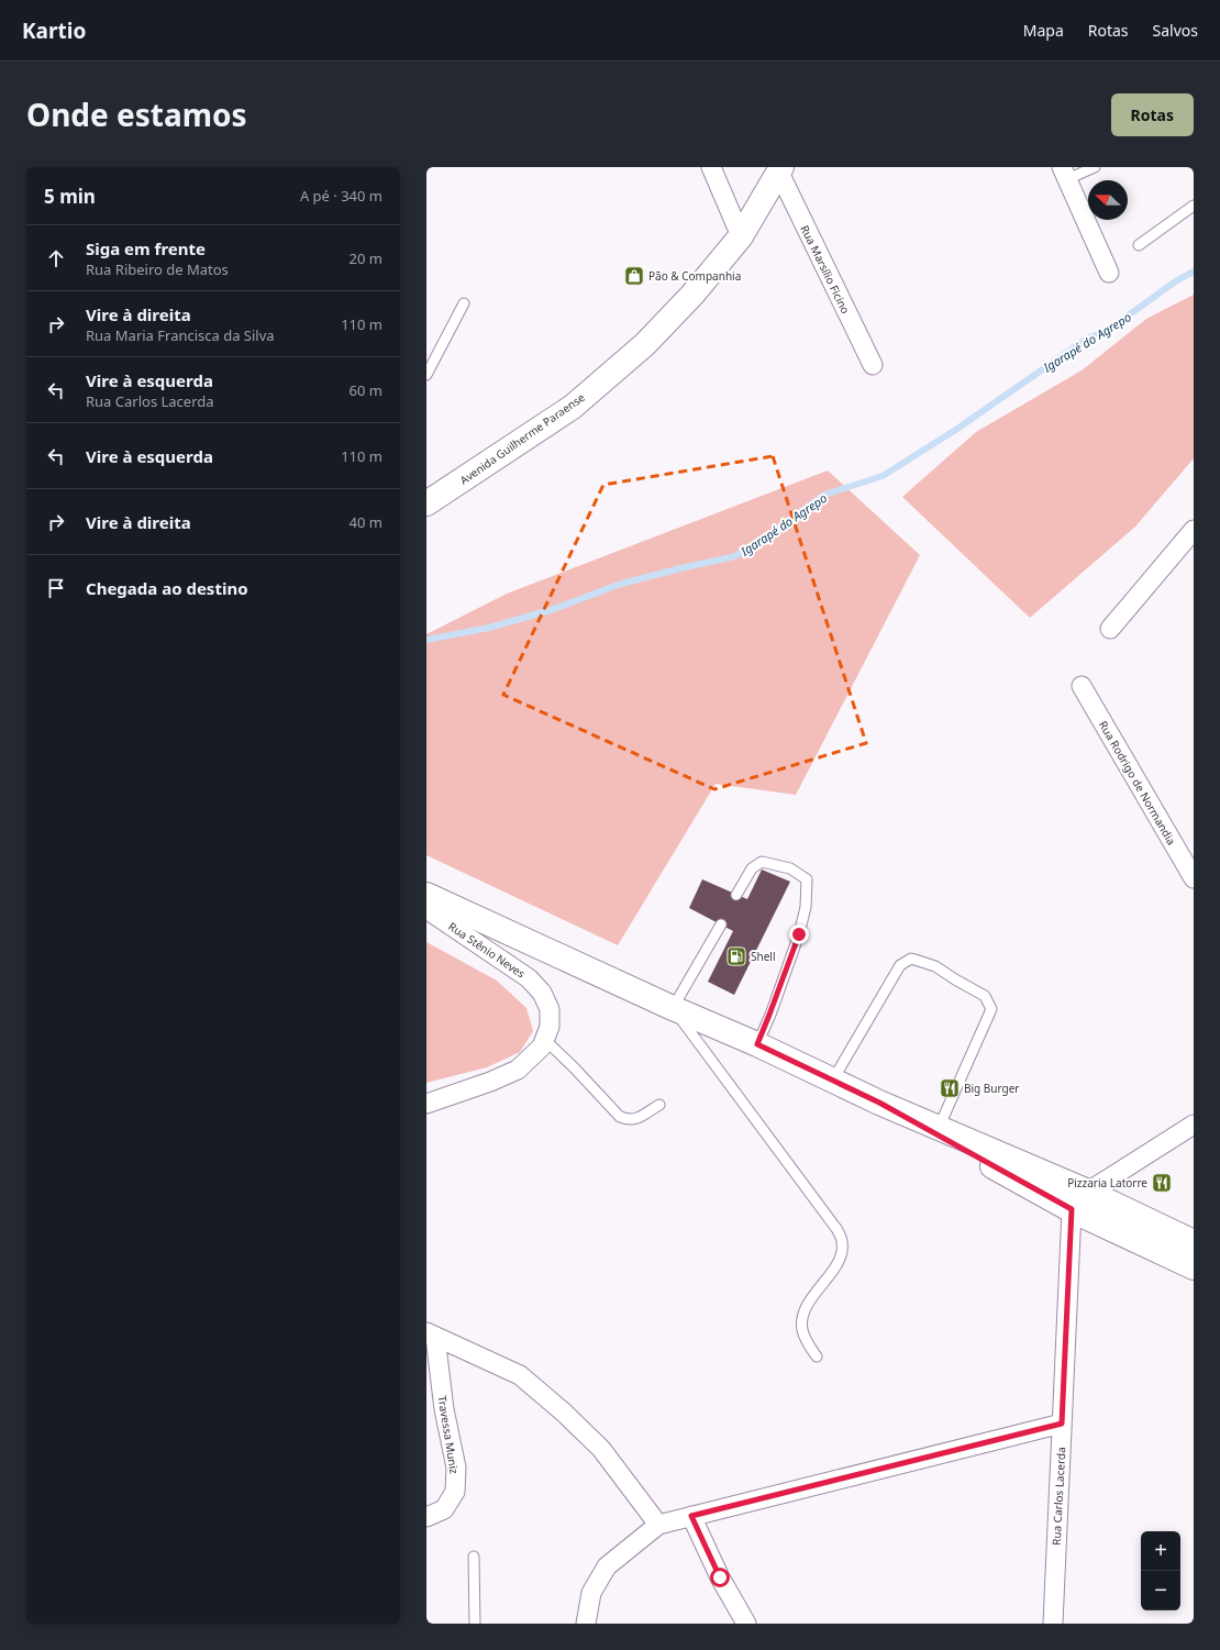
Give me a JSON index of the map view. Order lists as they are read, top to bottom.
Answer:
{
  "streets": {
    "main road": ["Avenida Guilherme Paraense"],
    "street": [
      "Rua Marsílio Ficino",
      "Rua Rodrigo de Normandia",
      "Rua Stênio Neves",
      "Travessa Muniz",
      "Rua Carlos Lacerda"
    ]
  },
  "crossings": [
    ["Rua Marsílio Ficino", "Avenida Guilherme Paraense"]
  ],
  "water": ["Igarapé do Agrepo"],
  "places": {
    "shop": ["Pão & Companhia"],
    "fuel station": ["Shell"],
    "restaurant": ["Big Burger", "Pizzaria Latorre"]
  },
  "north": "left",
  "page": {
    "header": "Kartio",
    "nav": ["Mapa", "Rotas", "Salvos"],
    "title": "Onde estamos",
    "buttons": "Rotas",
    "heading": ["5 min", "A pé · 340 m"],
    "list": [
      ["Siga em frente", "Rua Ribeiro de Matos", "20 m"],
      ["Vire à direita", "Rua Maria Francisca da Silva", "110 m"],
      ["Vire à esquerda", "Rua Carlos Lacerda", "60 m"],
      ["Vire à esquerda", "110 m"],
      ["Vire à direita", "40 m"],
      "Chegada ao destino"
    ],
    "map_buttons": ["+", "−"]
  }
}
